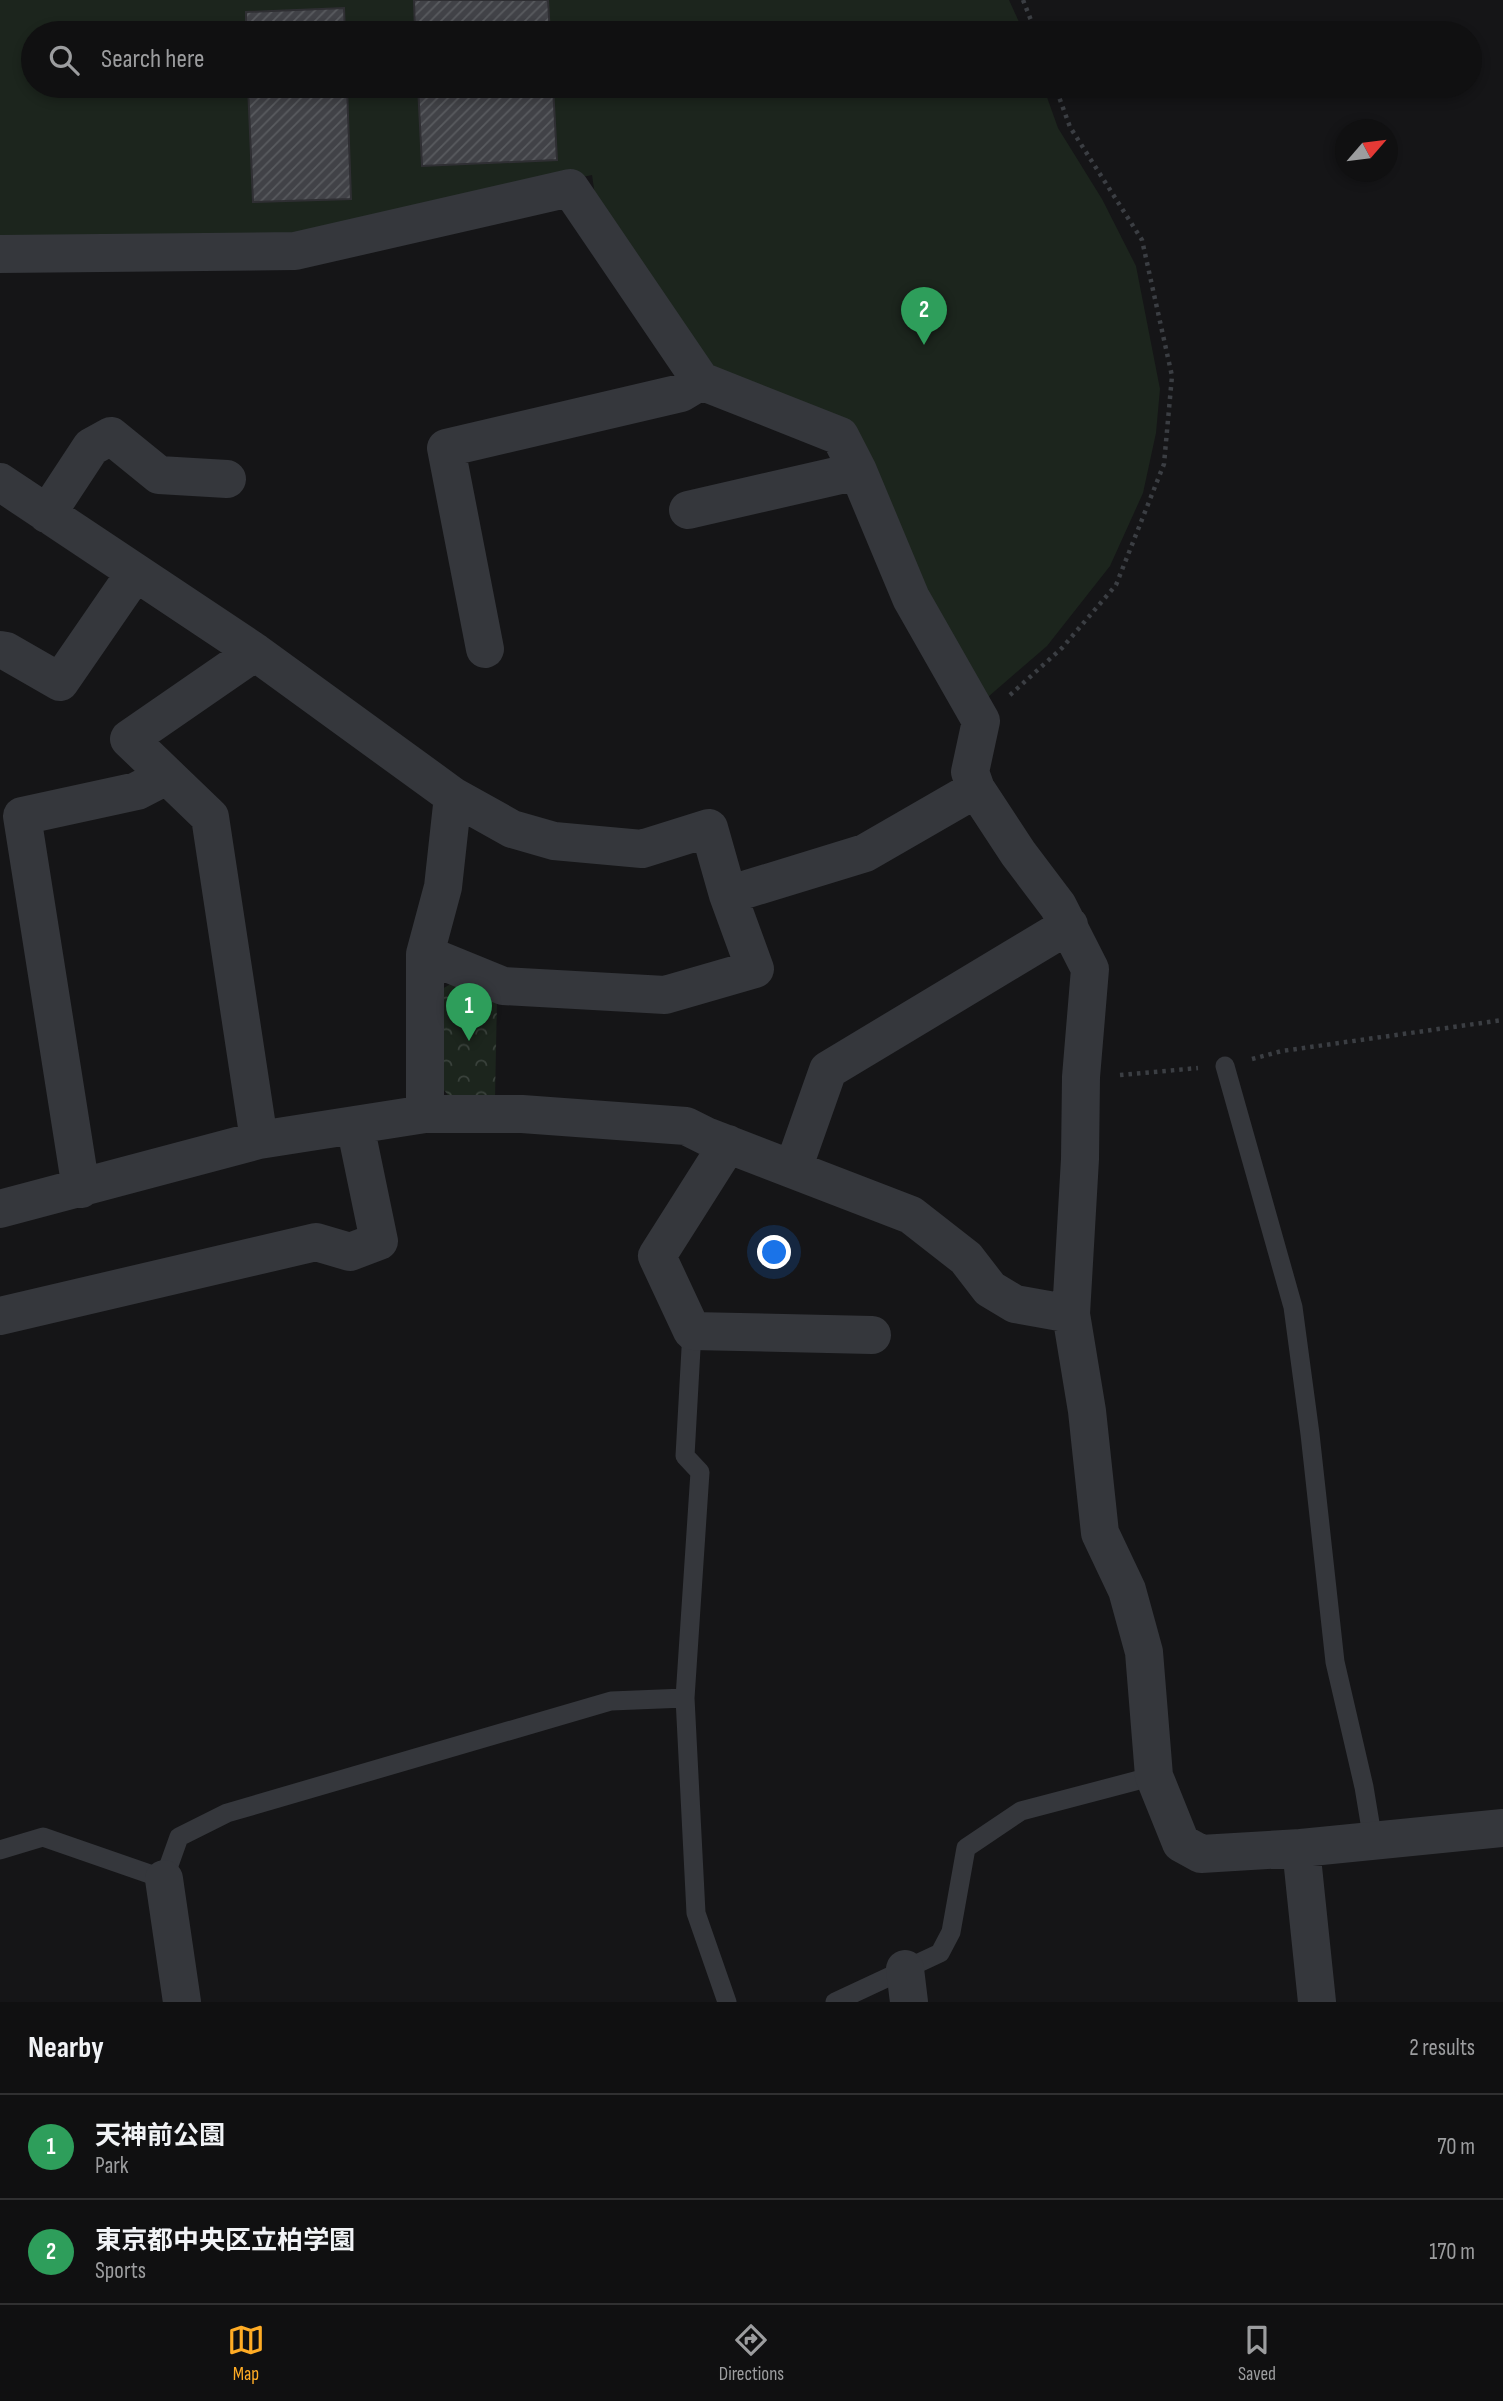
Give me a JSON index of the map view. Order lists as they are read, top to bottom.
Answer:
{
  "north": "top right",
  "page": {
    "search": "Search here",
    "pins": ["2", "1"],
    "heading": ["Nearby", "2 results"],
    "list": [
      {
        "mark": "1",
        "name": "天神前公園",
        "note": "Park",
        "value": "70 m"
      },
      {
        "mark": "2",
        "name": "東京都中央区立柏学園",
        "note": "Sports",
        "value": "170 m"
      }
    ],
    "nav": ["Map", "Directions", "Saved"]
  }
}
